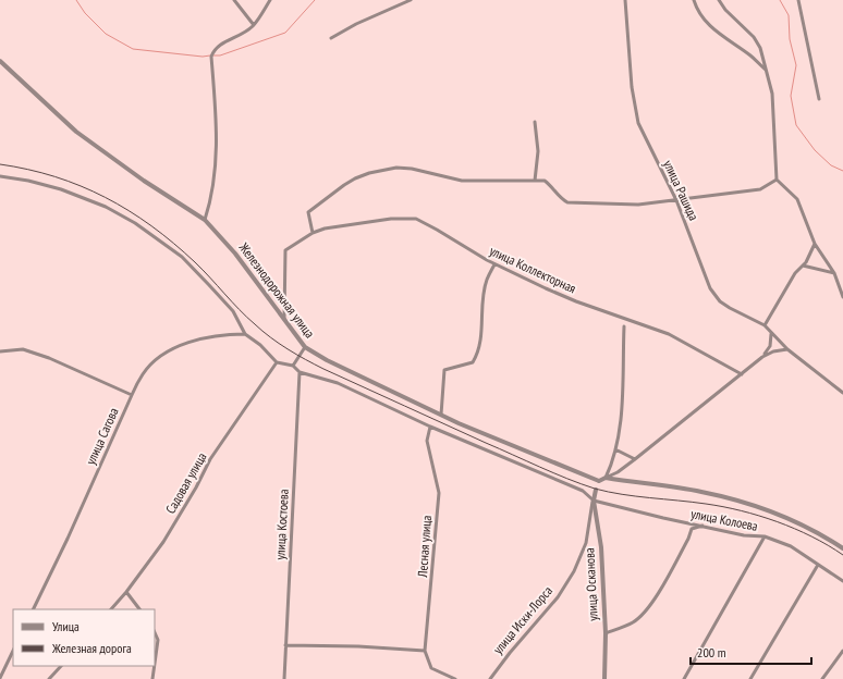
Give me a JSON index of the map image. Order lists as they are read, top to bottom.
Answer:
{
  "streets": {
    "street": [
      "улица Рашида",
      "улица Коллекторная",
      "Железнодорожная улица",
      "улица Сагова",
      "Садовая улица",
      "улица Колоева",
      "улица Костоева",
      "Лесная улица",
      "улица Осканова",
      "улица Иски-Лорса"
    ]
  },
  "crossings": [
    ["улица Коллекторная", "Железнодорожная улица"],
    ["Железнодорожная улица", "улица Осканова"],
    ["улица Колоева", "улица Осканова"],
    ["улица Колоева", "улица Иски-Лорса"],
    ["улица Осканова", "улица Иски-Лорса"]
  ],
  "legend": ["Улица", "Железная дорога"],
  "scale_bar": "200 m"
}
